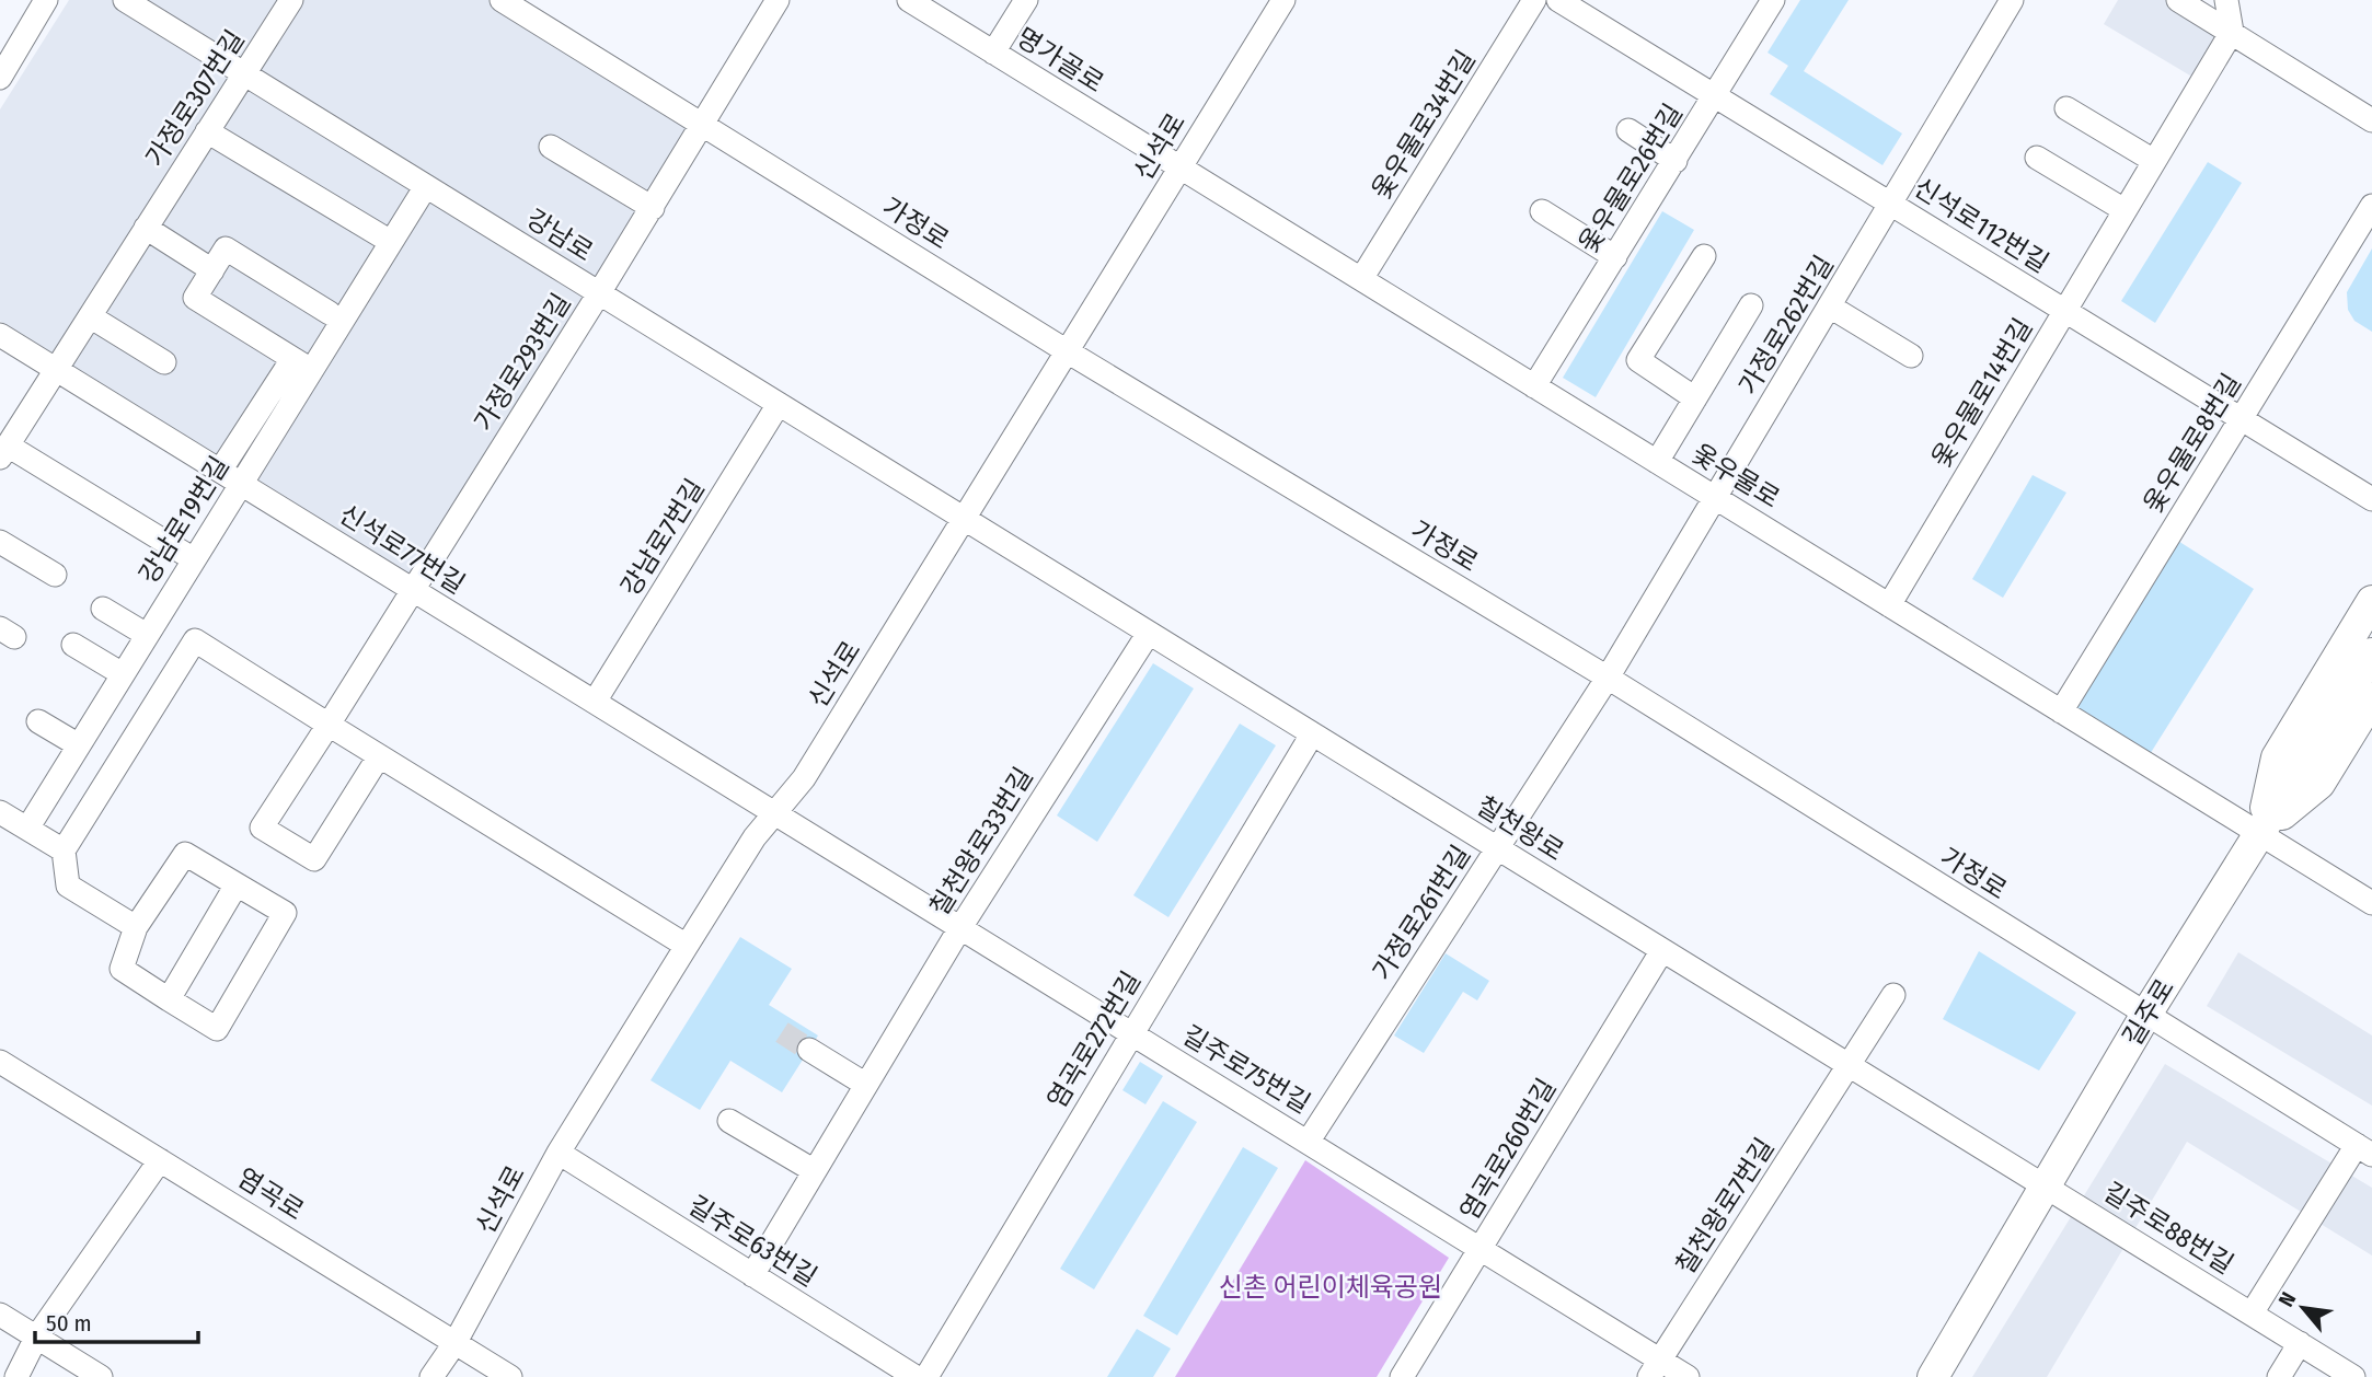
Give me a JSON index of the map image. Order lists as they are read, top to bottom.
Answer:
{
  "streets": {
    "main road": ["길주로"],
    "street": [
      "명가골로",
      "가정로307번길",
      "옻우물로34번길",
      "신석로",
      "옻우물로26번길",
      "가정로",
      "신석로112번길",
      "강남로",
      "가정로262번길",
      "가정로293번길",
      "옻우물로14번길",
      "옻우물로8번길",
      "옻우물로",
      "강남로19번길",
      "강남로7번길",
      "신석로77번길",
      "칠천왕로",
      "칠천왕로33번길",
      "가정로261번길",
      "염곡로272번길",
      "길주로75번길",
      "염곡로260번길",
      "염곡로",
      "칠천왕로7번길",
      "길주로88번길",
      "길주로63번길"
    ]
  },
  "crossings": [
    ["명가골로", "신석로"],
    ["명가골로", "옻우물로"],
    ["가정로307번길", "강남로"],
    ["가정로307번길", "강남로19번길"],
    ["가정로307번길", "신석로77번길"],
    ["옻우물로34번길", "옻우물로"],
    ["신석로", "가정로"],
    ["신석로", "강남로"],
    ["신석로", "옻우물로"],
    ["신석로", "신석로77번길"],
    ["신석로", "칠천왕로"],
    ["신석로", "길주로75번길"],
    ["신석로", "염곡로"],
    ["신석로", "길주로63번길"],
    ["옻우물로26번길", "신석로112번길"],
    ["옻우물로26번길", "옻우물로"],
    ["가정로", "가정로262번길"],
    ["가정로", "가정로293번길"],
    ["가정로", "가정로261번길"],
    ["가정로", "길주로"],
    ["가정로", "길주로88번길"],
    ["신석로112번길", "가정로262번길"],
    ["신석로112번길", "옻우물로14번길"],
    ["신석로112번길", "옻우물로8번길"],
    ["강남로", "가정로293번길"],
    ["강남로", "강남로19번길"],
    ["강남로", "강남로7번길"],
    ["강남로", "칠천왕로"],
    ["가정로262번길", "옻우물로"],
    ["가정로262번길", "가정로261번길"],
    ["가정로293번길", "신석로77번길"],
    ["옻우물로14번길", "옻우물로"],
    ["옻우물로8번길", "옻우물로"],
    ["옻우물로", "길주로"],
    ["강남로19번길", "신석로77번길"],
    ["강남로7번길", "신석로77번길"],
    ["신석로77번길", "길주로75번길"],
    ["칠천왕로", "칠천왕로33번길"],
    ["칠천왕로", "가정로261번길"],
    ["칠천왕로", "길주로"],
    ["칠천왕로", "염곡로272번길"],
    ["칠천왕로", "염곡로260번길"],
    ["칠천왕로", "칠천왕로7번길"],
    ["칠천왕로", "길주로88번길"],
    ["칠천왕로33번길", "길주로75번길"],
    ["칠천왕로33번길", "길주로63번길"],
    ["가정로261번길", "길주로75번길"],
    ["길주로", "길주로88번길"],
    ["염곡로272번길", "길주로75번길"],
    ["길주로75번길", "염곡로260번길"],
    ["길주로75번길", "칠천왕로7번길"]
  ],
  "parks": ["신촌 어린이체육공원"],
  "scale_bar": "50 m",
  "north": "top left"
}
